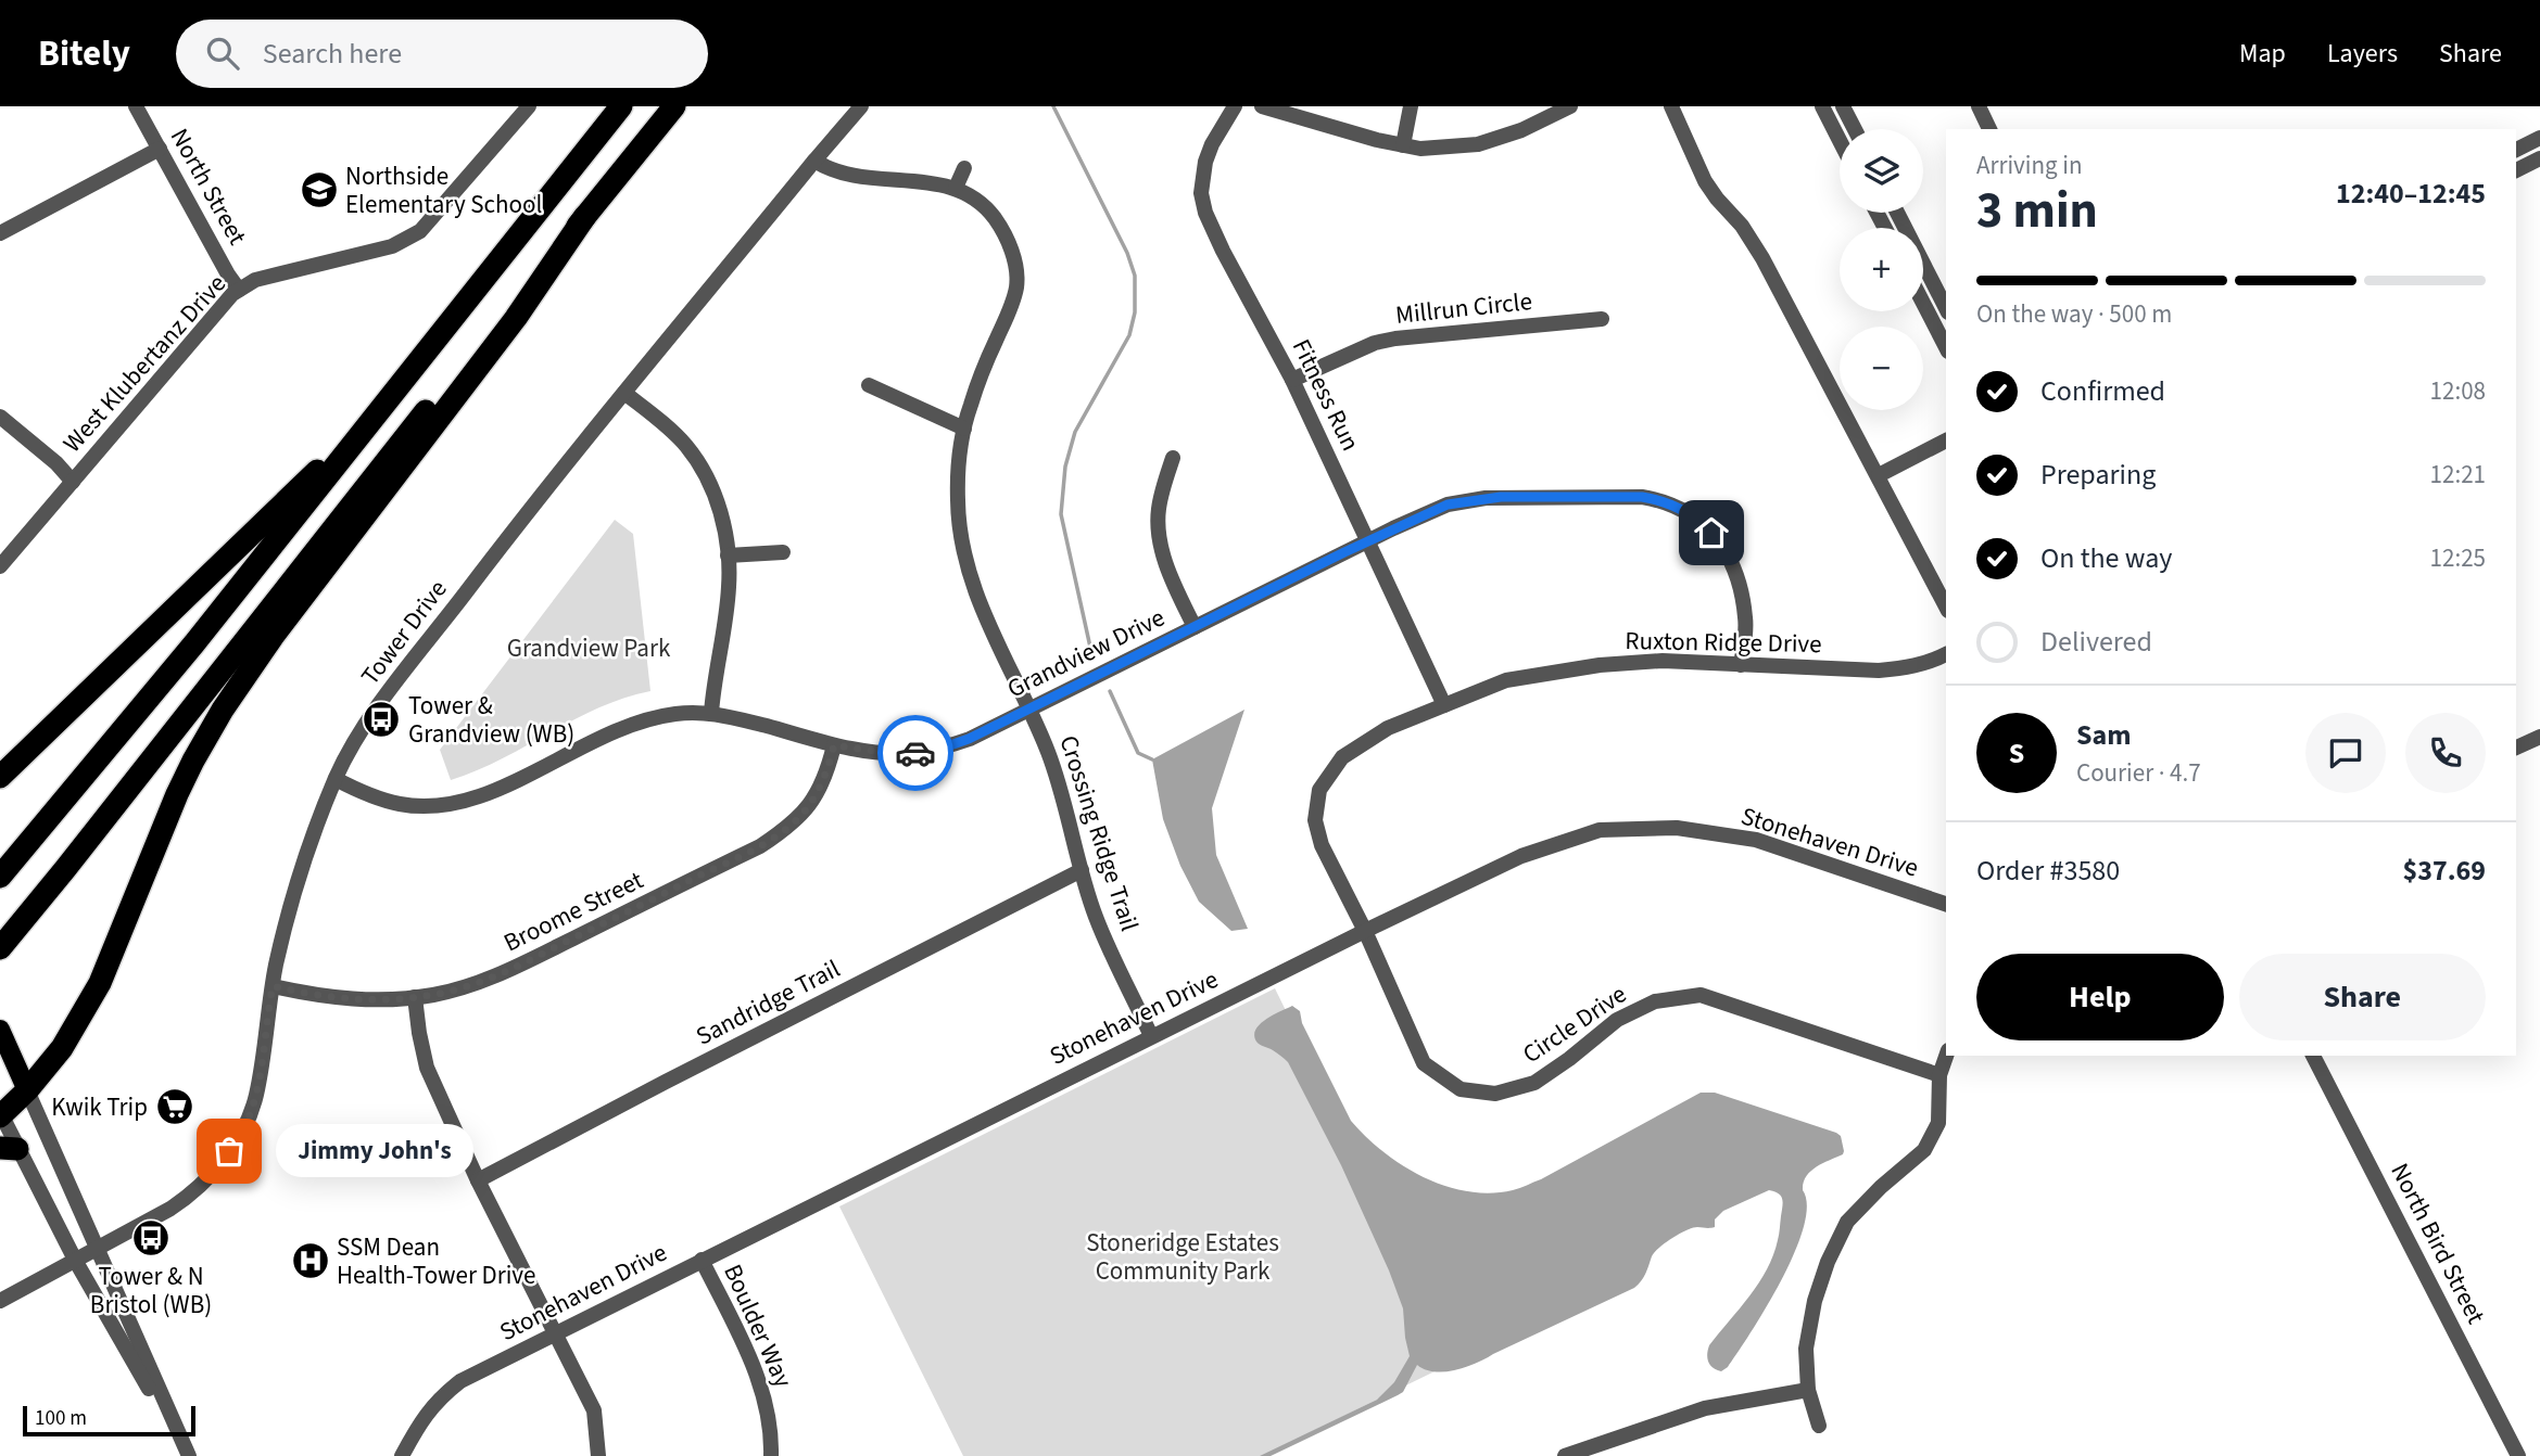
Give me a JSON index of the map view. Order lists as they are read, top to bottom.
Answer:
{
  "streets": {
    "street": [
      "North Street",
      "Millrun Circle",
      "West Klubertanz Drive",
      "Fitness Run",
      "Tower Drive",
      "Ruxton Ridge Drive",
      "Grandview Drive",
      "Crossing Ridge Trail",
      "Stonehaven Drive",
      "Broome Street",
      "Sandridge Trail",
      "Circle Drive",
      "North Bird Street",
      "Boulder Way"
    ]
  },
  "crossings": [
    ["North Street", "West Klubertanz Drive"],
    ["Millrun Circle", "Fitness Run"],
    ["Fitness Run", "Ruxton Ridge Drive"],
    ["Fitness Run", "Grandview Drive"],
    ["Tower Drive", "Grandview Drive"],
    ["Tower Drive", "Broome Street"],
    ["Ruxton Ridge Drive", "Grandview Drive"],
    ["Ruxton Ridge Drive", "Stonehaven Drive"],
    ["Ruxton Ridge Drive", "Circle Drive"],
    ["Grandview Drive", "Crossing Ridge Trail"],
    ["Grandview Drive", "Broome Street"],
    ["Crossing Ridge Trail", "Stonehaven Drive"],
    ["Crossing Ridge Trail", "Sandridge Trail"],
    ["Stonehaven Drive", "Circle Drive"],
    ["Stonehaven Drive", "Boulder Way"]
  ],
  "parks": ["Grandview Park", "Stoneridge Estates Community Park"],
  "places": {
    "school or university": ["Northside Elementary School"],
    "bus stop": ["Tower & Grandview (WB)", "Tower & N Bristol (WB)"],
    "supermarket": ["Kwik Trip"],
    "other": ["Jimmy John's"],
    "hospital": ["SSM Dean Health-Tower Drive"]
  },
  "scale_bar": "100 m",
  "page": {
    "header": "Bitely",
    "search": "Search here",
    "nav": ["Map", "Layers", "Share"],
    "map_buttons": ["+", "−"],
    "heading": ["3 min", "Arriving in", "12:40–12:45"],
    "panel": [
      "Sam",
      "Courier · 4.7",
      "Order #3580",
      "$37.69"
    ],
    "bar": "On the way · 500 m",
    "list": [
      ["Confirmed", "12:08"],
      ["Preparing", "12:21"],
      ["On the way", "12:25"],
      "Delivered"
    ],
    "round": "S",
    "buttons": ["Help", "Share"],
    "bubble": "Jimmy John's",
    "scale": "100 m"
  }
}
